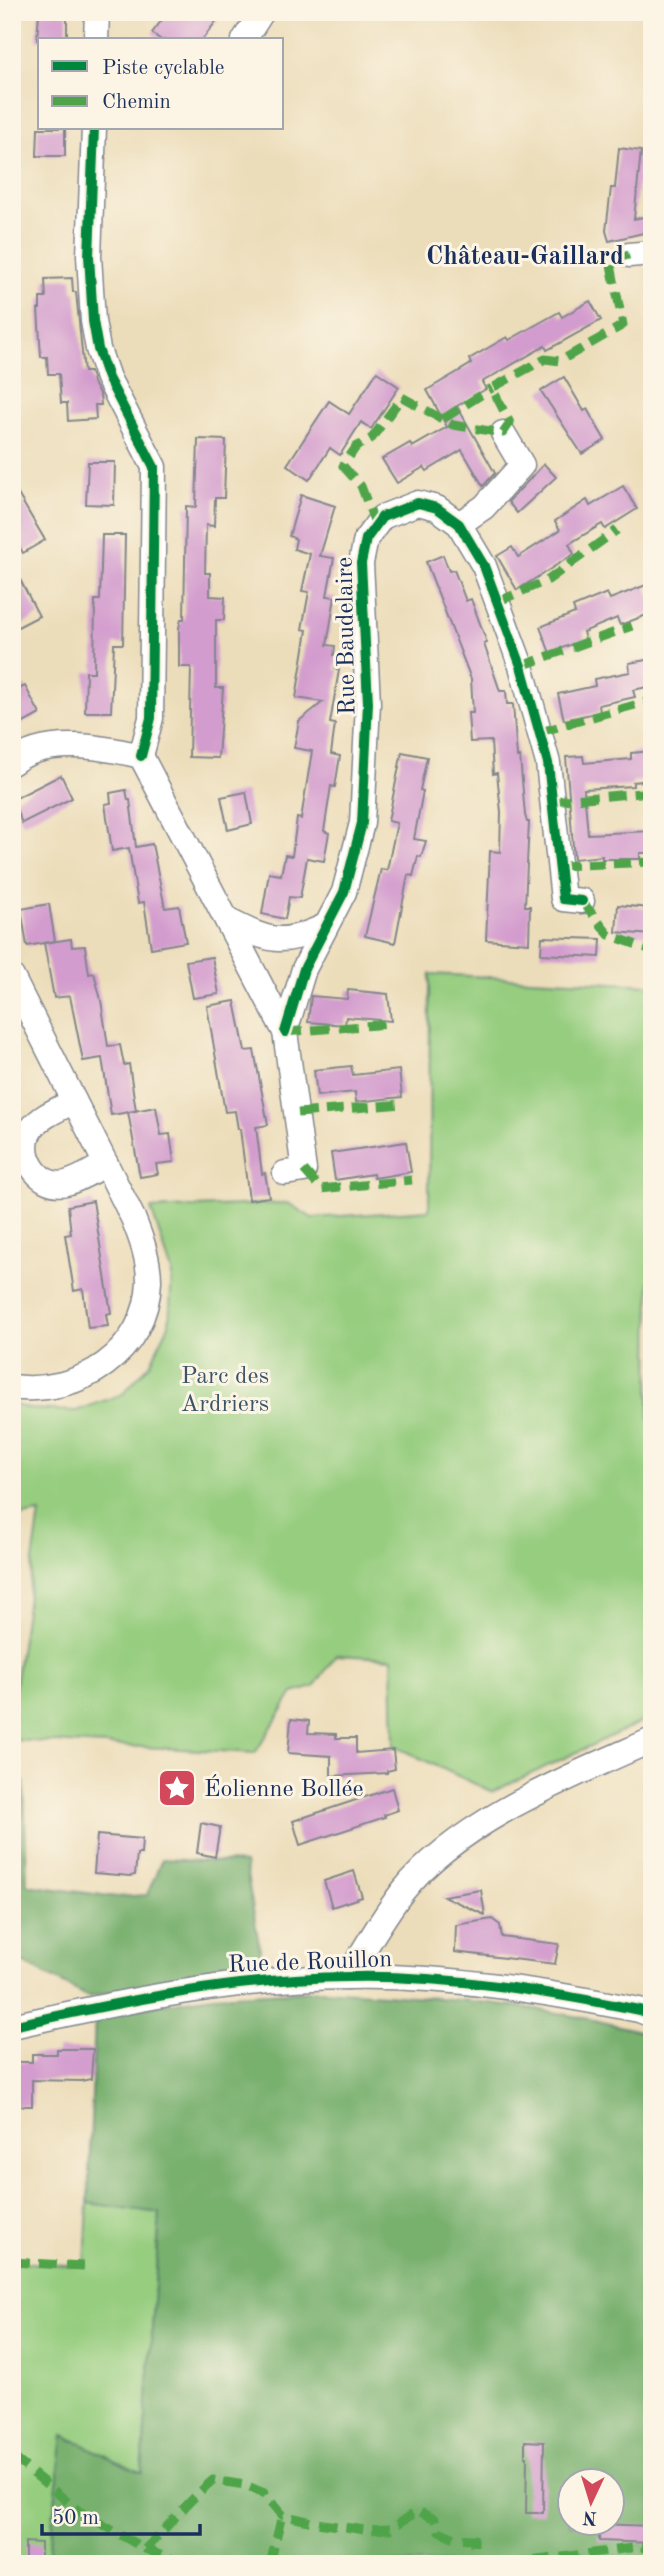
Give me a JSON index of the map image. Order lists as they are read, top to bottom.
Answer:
{
  "streets": {
    "street": ["Rue Baudelaire", "Rue de Rouillon"]
  },
  "districts": ["Château-Gaillard"],
  "parks": ["Parc des Ardriers"],
  "places": {
    "place": ["Éolienne Bollée"]
  },
  "legend": ["Piste cyclable", "Chemin"],
  "scale_bar": "50 m",
  "north": "bottom"
}
